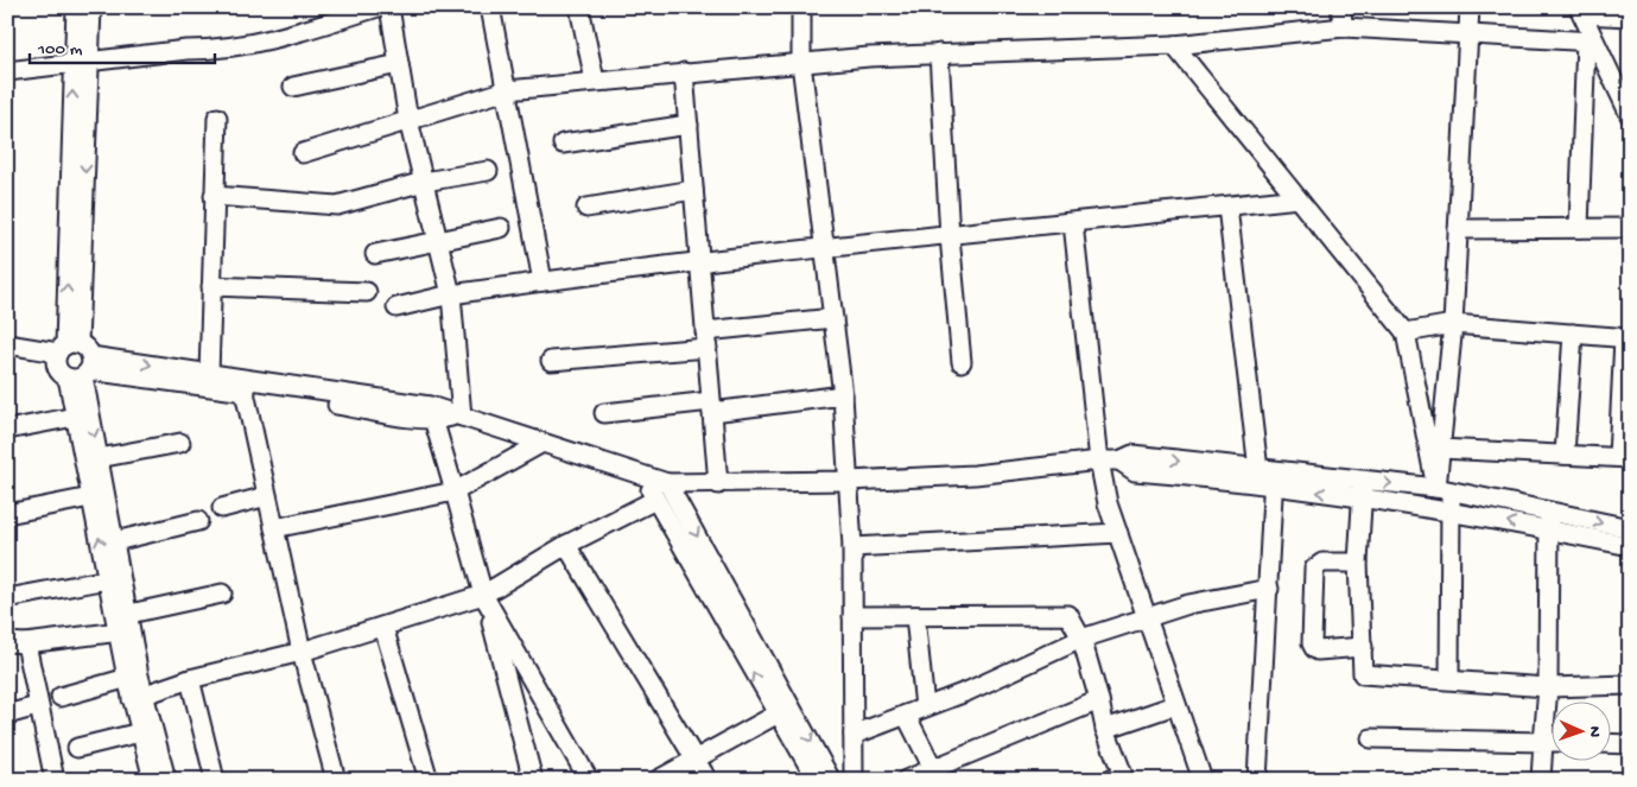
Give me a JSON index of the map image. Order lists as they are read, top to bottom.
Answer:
{
  "scale_bar": "100 m",
  "north": "right"
}
